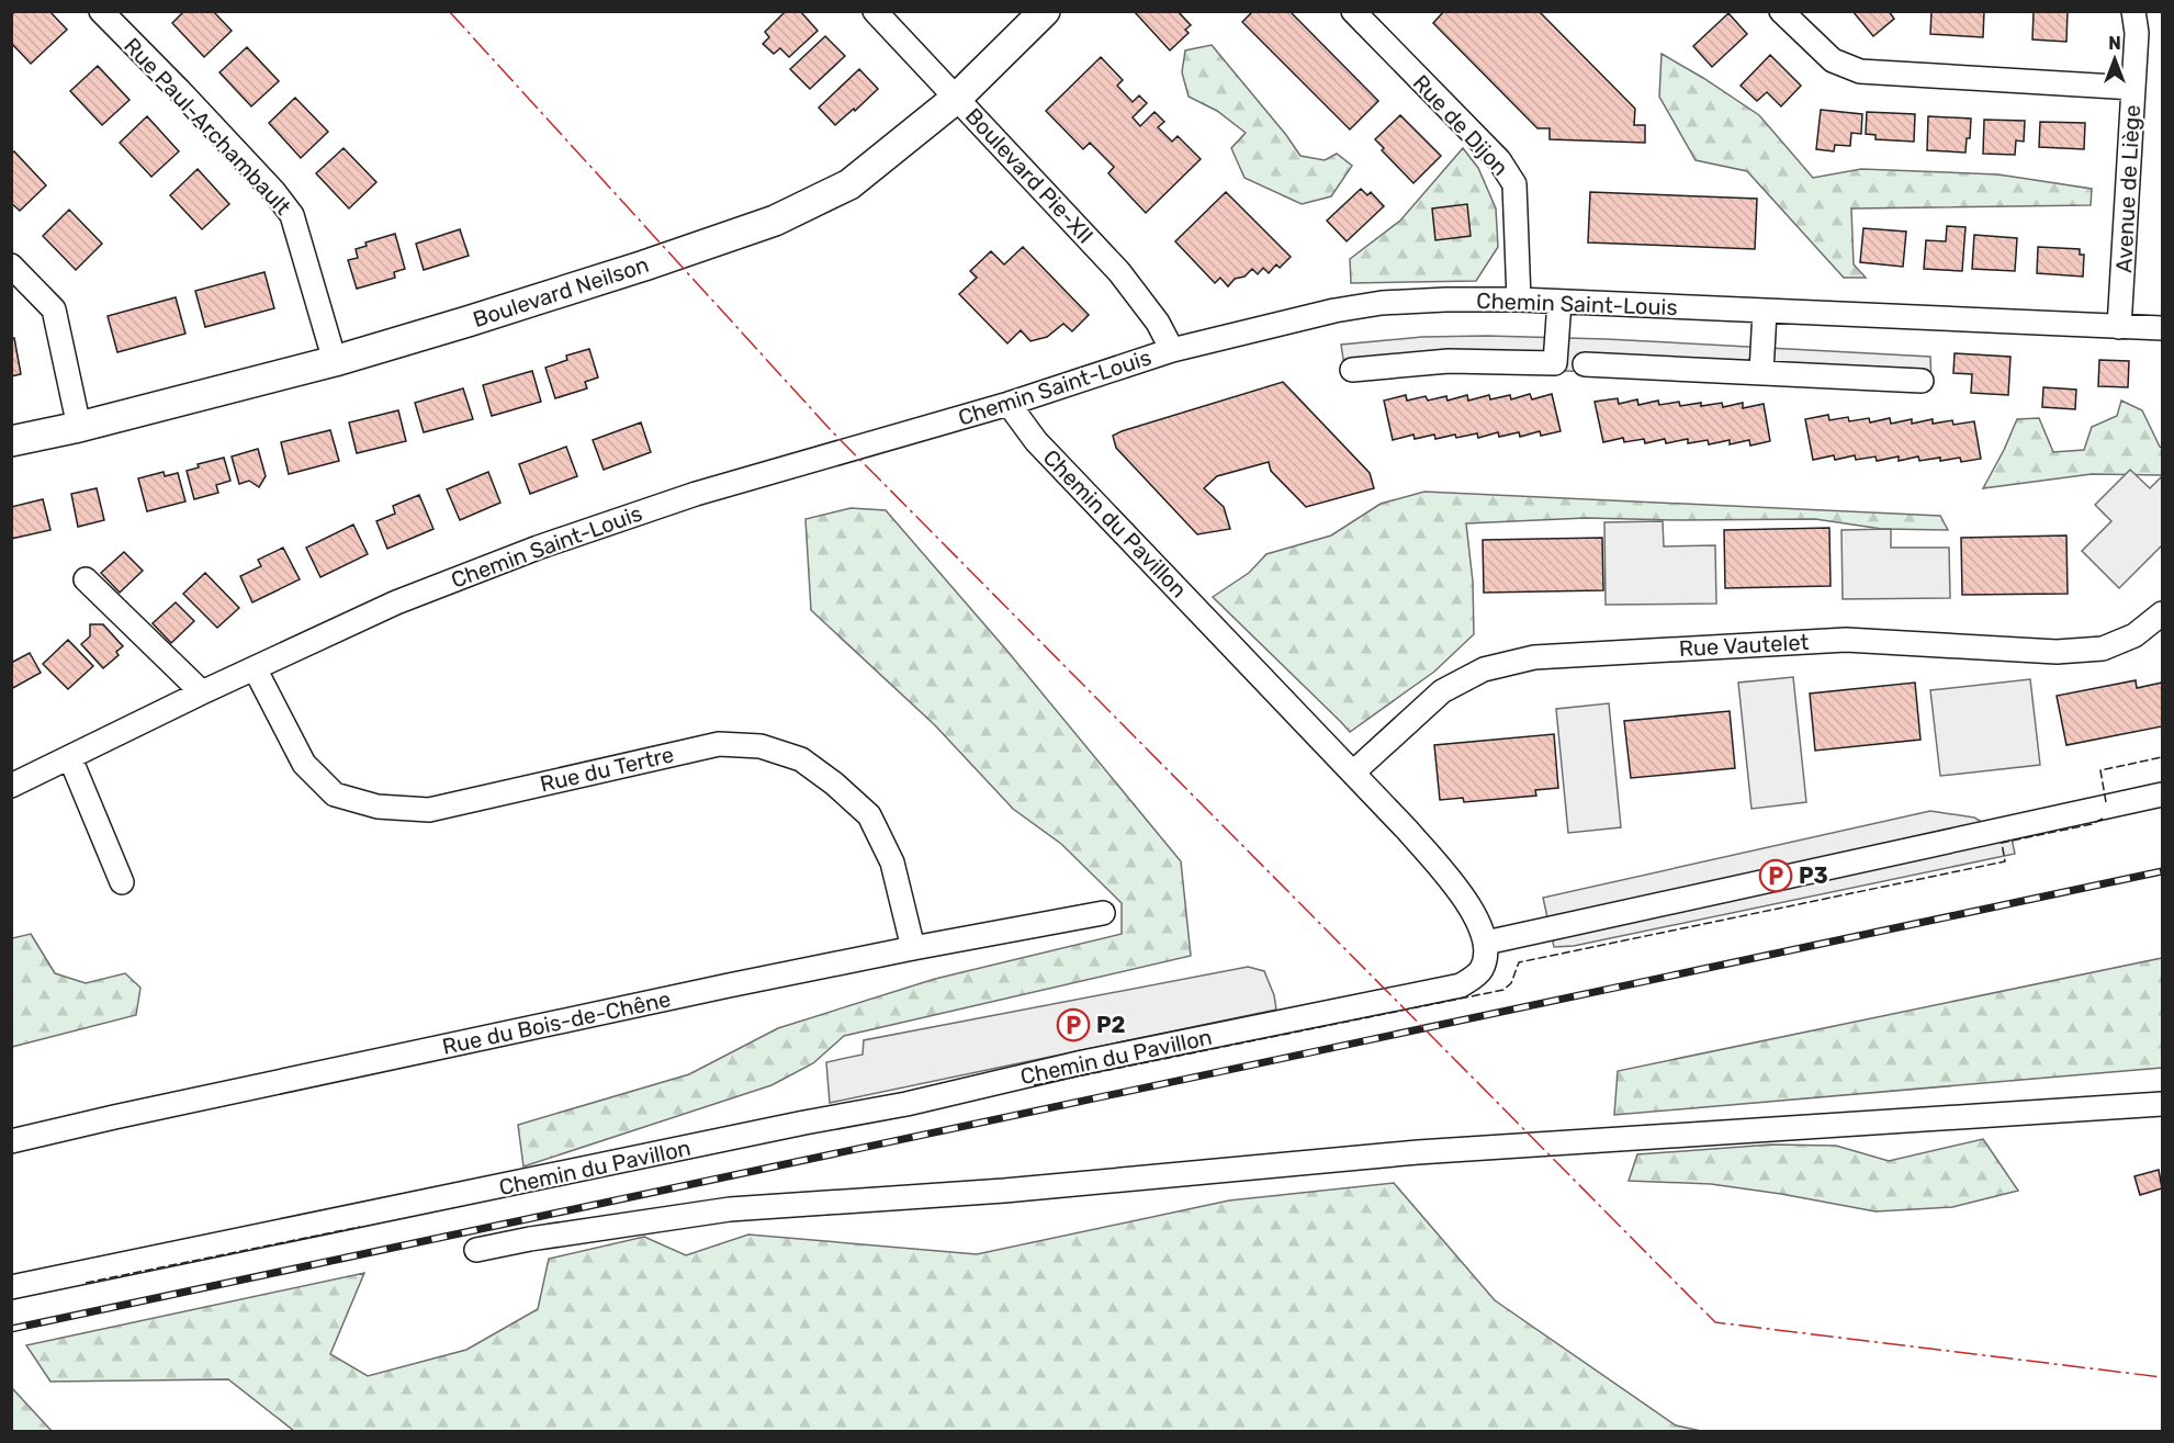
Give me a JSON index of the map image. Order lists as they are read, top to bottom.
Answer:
{
  "streets": {
    "main road": ["Boulevard Neilson"],
    "street": [
      "Rue de Dijon",
      "Rue Paul-Archambault",
      "Boulevard Pie-XII",
      "Avenue de Liège",
      "Chemin Saint-Louis",
      "Chemin du Pavillon",
      "Rue Vautelet",
      "Rue du Tertre",
      "Rue du Bois-de-Chêne"
    ]
  },
  "crossings": [
    ["Rue de Dijon", "Chemin Saint-Louis"],
    ["Rue Paul-Archambault", "Boulevard Neilson"],
    ["Boulevard Pie-XII", "Boulevard Neilson"],
    ["Boulevard Pie-XII", "Chemin Saint-Louis"],
    ["Avenue de Liège", "Chemin Saint-Louis"],
    ["Chemin Saint-Louis", "Chemin du Pavillon"],
    ["Chemin Saint-Louis", "Rue du Tertre"],
    ["Chemin du Pavillon", "Rue Vautelet"],
    ["Rue du Tertre", "Rue du Bois-de-Chêne"]
  ],
  "places": {
    "parking": ["P3", "P2"]
  },
  "north": "top"
}
